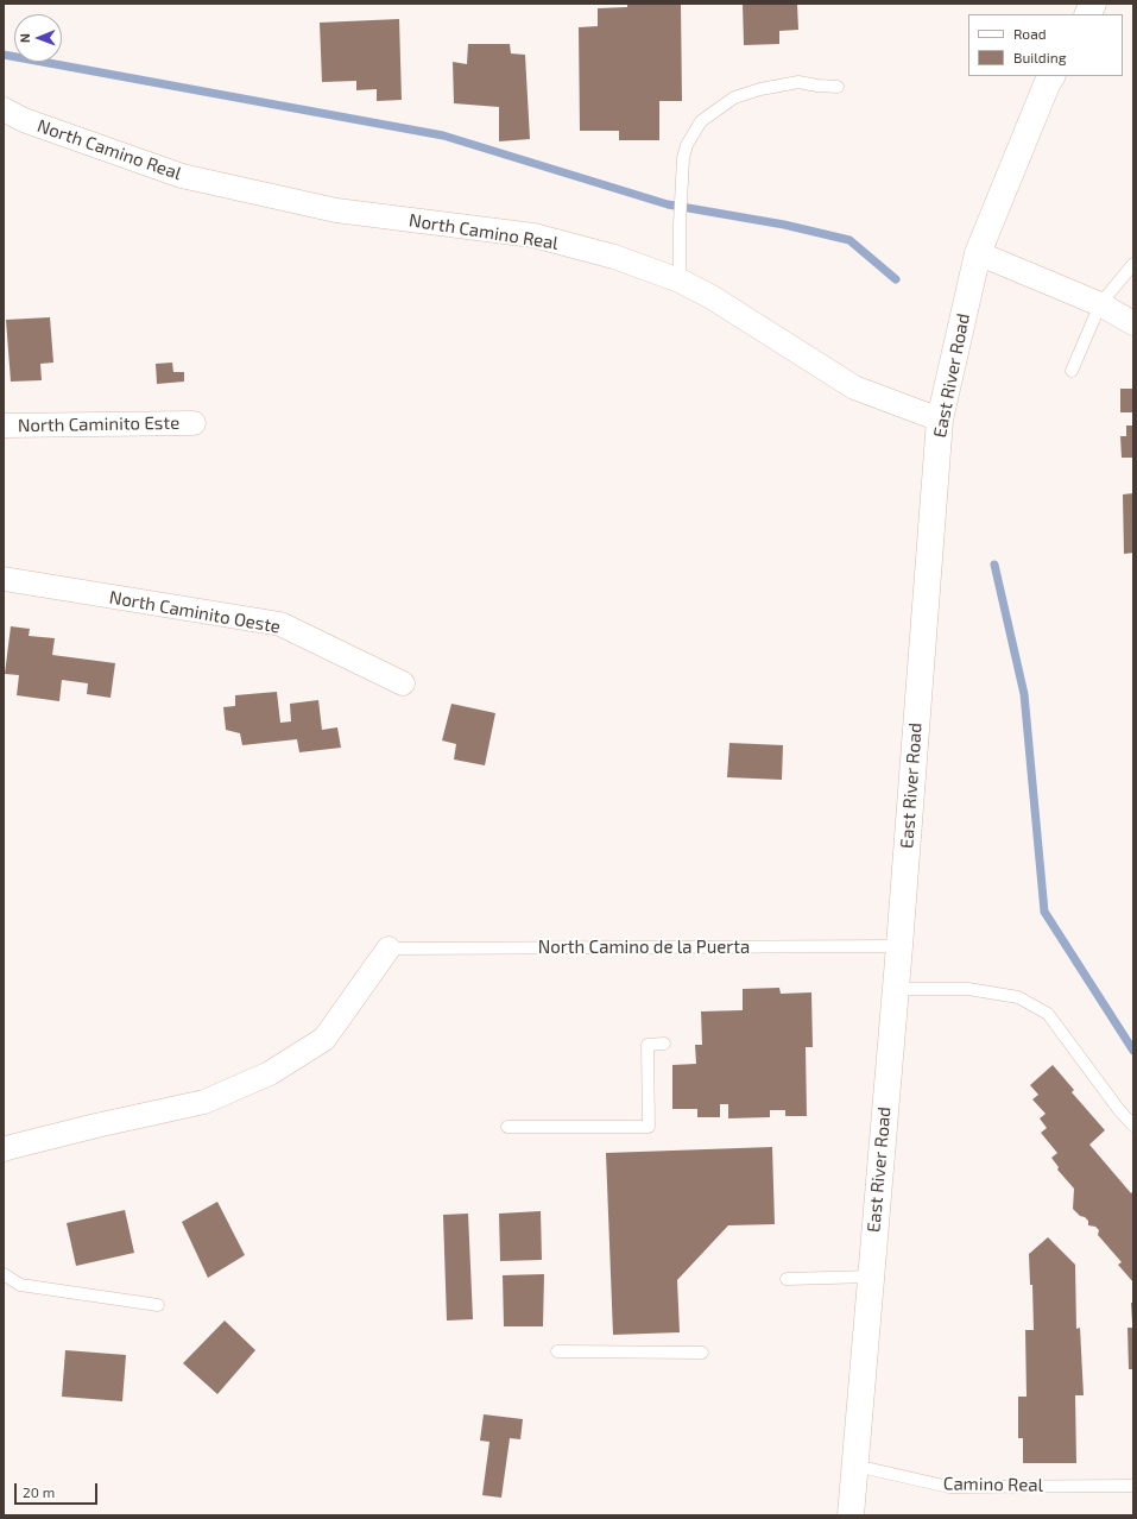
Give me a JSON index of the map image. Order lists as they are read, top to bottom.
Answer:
{
  "streets": {
    "main road": ["East River Road"],
    "street": ["North Camino Real", "North Caminito Este", "North Caminito Oeste"],
    "lane": ["North Camino de la Puerta", "Camino Real"]
  },
  "crossings": [
    ["North Camino Real", "East River Road"],
    ["East River Road", "North Camino de la Puerta"],
    ["East River Road", "Camino Real"]
  ],
  "legend": ["Road", "Building"],
  "scale_bar": "20 m",
  "north": "left"
}
